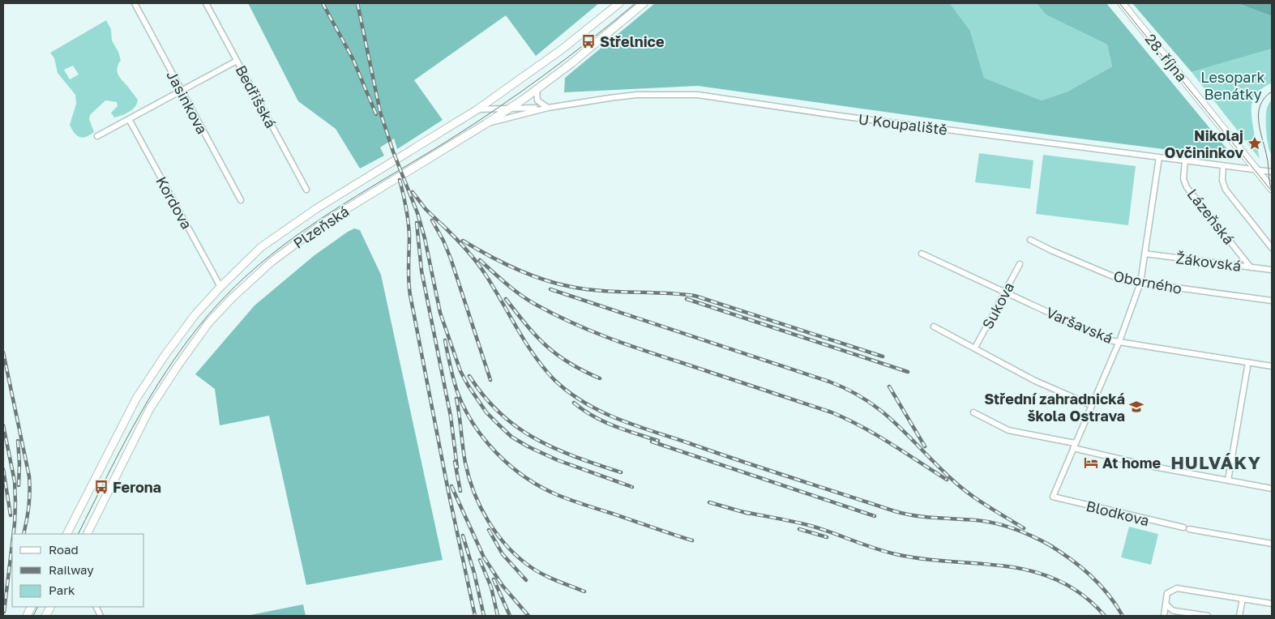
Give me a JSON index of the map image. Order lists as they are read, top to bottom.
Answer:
{
  "streets": {
    "main road": ["28. října", "Plzeňská"],
    "street": [
      "Bedřišská",
      "Jasinkova",
      "U Koupaliště",
      "Kordova",
      "Lázeňská",
      "Žákovská",
      "Oborného",
      "Sukova",
      "Varšavská",
      "Blodkova"
    ]
  },
  "crossings": [
    ["28. října", "U Koupaliště"],
    ["U Koupaliště", "Lázeňská"],
    ["U Koupaliště", "Plzeňská"],
    ["Kordova", "Plzeňská"],
    ["Lázeňská", "Žákovská"],
    ["Sukova", "Varšavská"]
  ],
  "districts": ["HULVÁKY"],
  "parks": ["Lesopark Benátky"],
  "places": {
    "bus stop": ["Střelnice", "Ferona"],
    "place": ["Nikolaj Ovčininkov"],
    "school or university": ["Střední zahradnická škola Ostrava"],
    "hotel": ["At home"]
  },
  "legend": ["Road", "Railway", "Park"]
}
